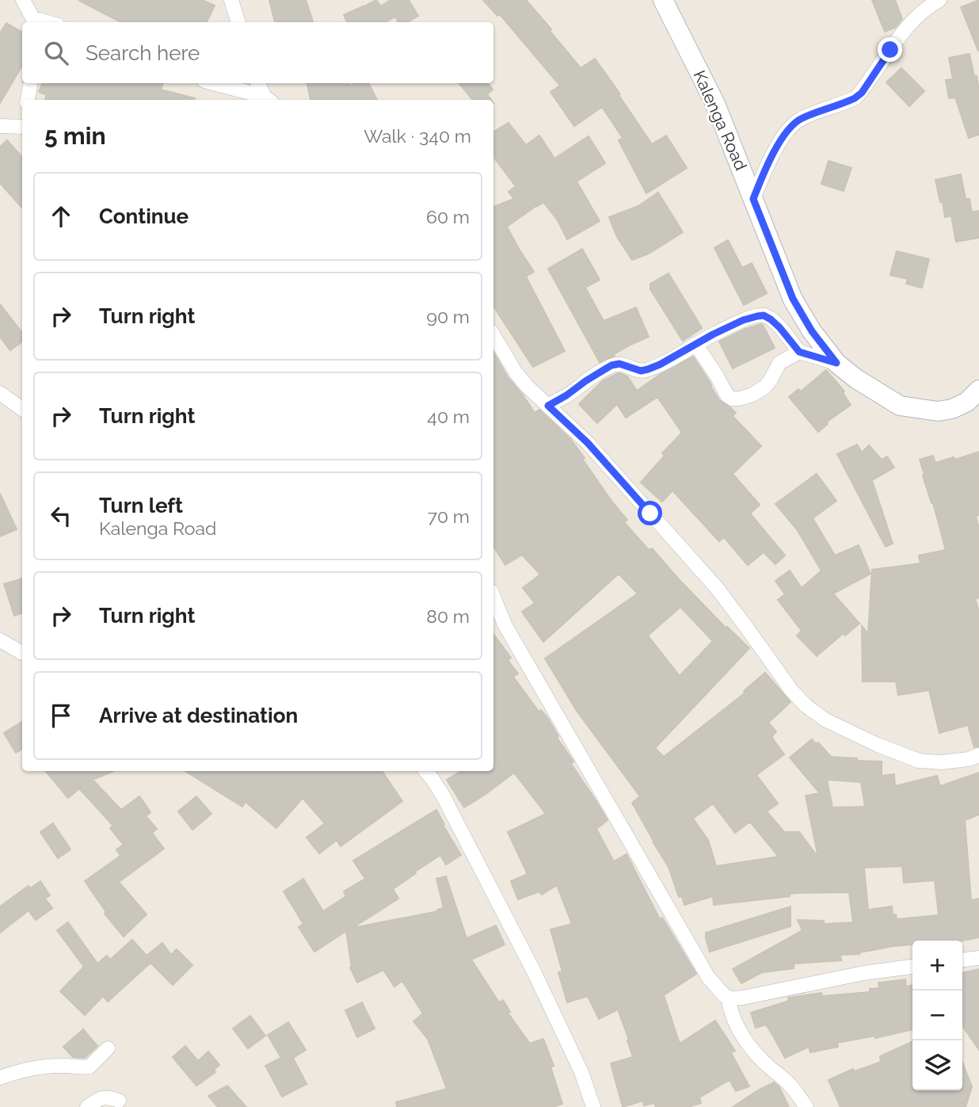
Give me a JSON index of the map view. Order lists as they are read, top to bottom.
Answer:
{
  "streets": {
    "main road": ["Kalenga Road"]
  },
  "page": {
    "search": "Search here",
    "heading": ["5 min", "Walk · 340 m"],
    "list": [
      ["Continue", "60 m"],
      ["Turn right", "90 m"],
      ["Turn right", "40 m"],
      ["Turn left", "Kalenga Road", "70 m"],
      ["Turn right", "80 m"],
      "Arrive at destination"
    ],
    "map_buttons": ["+", "−"]
  }
}
